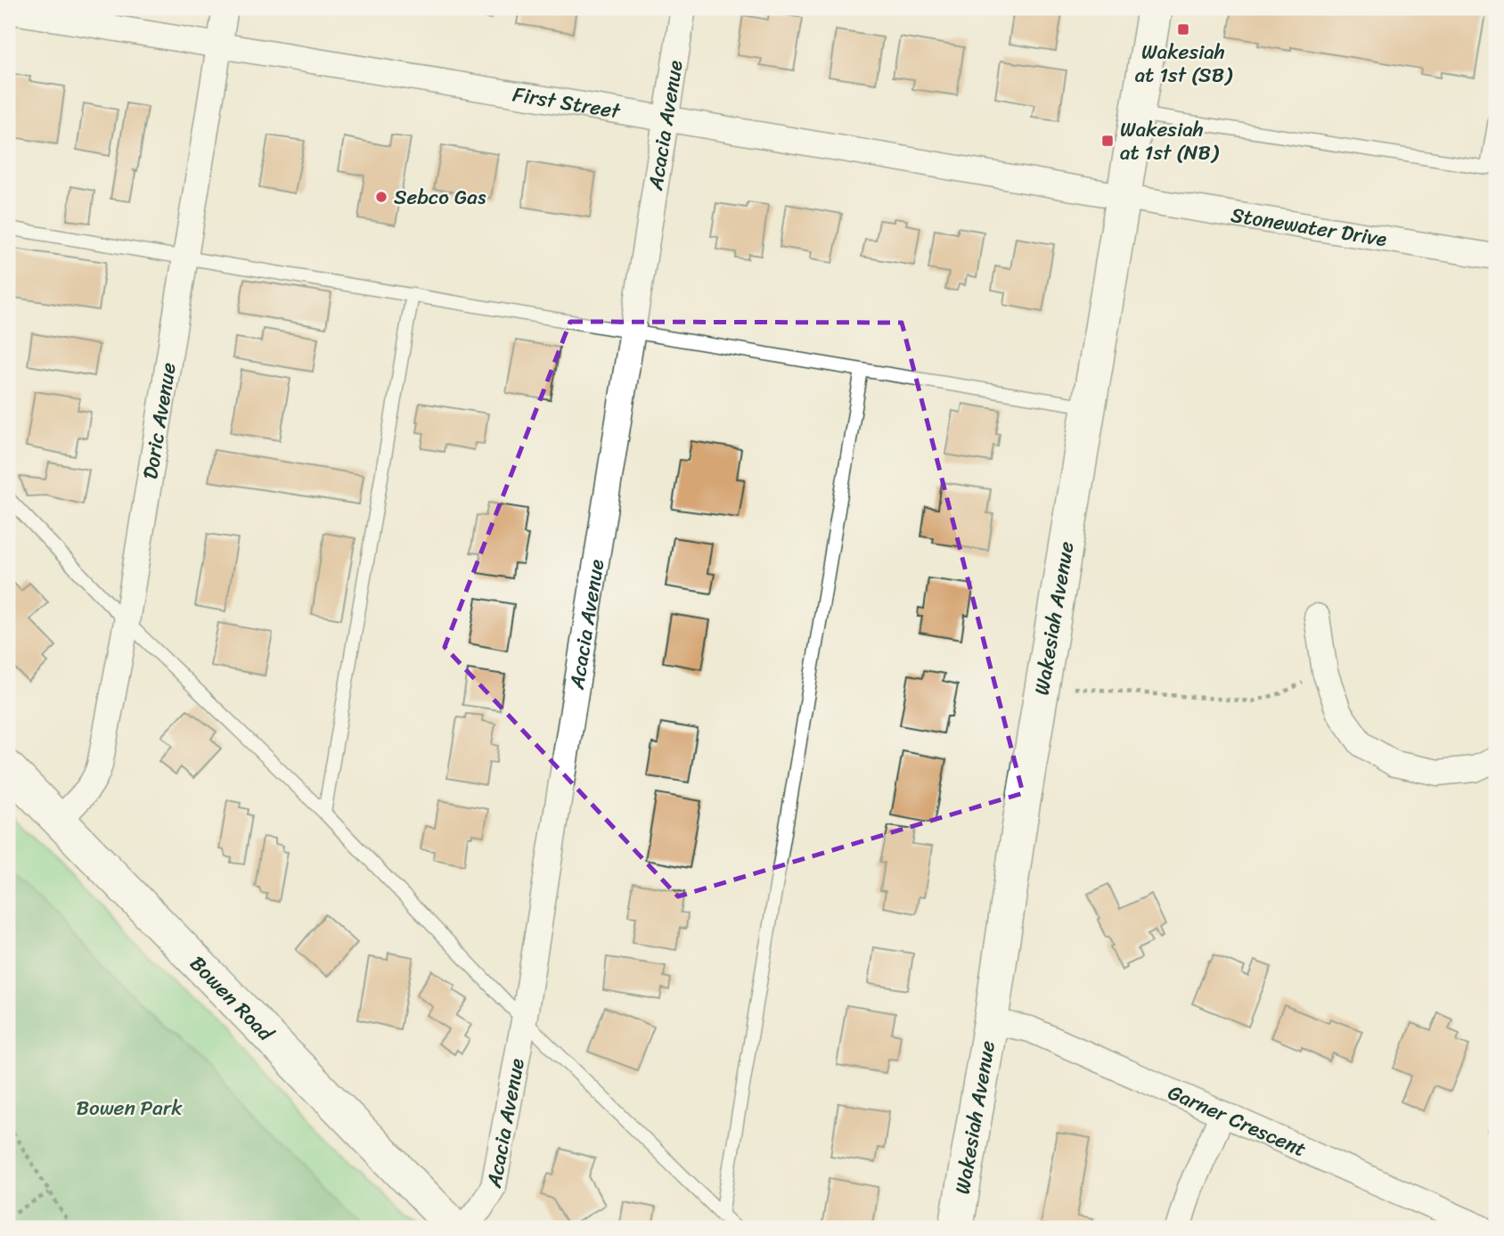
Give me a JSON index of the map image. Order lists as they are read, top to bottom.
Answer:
{
  "streets": {
    "main road": ["Wakesiah Avenue", "Bowen Road"],
    "street": [
      "First Street",
      "Acacia Avenue",
      "Stonewater Drive",
      "Doric Avenue",
      "Garner Crescent"
    ]
  },
  "crossings": [
    ["First Street", "Acacia Avenue"],
    ["First Street", "Stonewater Drive"],
    ["First Street", "Doric Avenue"],
    ["First Street", "Wakesiah Avenue"],
    ["Stonewater Drive", "Wakesiah Avenue"],
    ["Doric Avenue", "Bowen Road"],
    ["Wakesiah Avenue", "Garner Crescent"]
  ],
  "parks": ["Bowen Park"],
  "places": {
    "transit": ["Wakesiah at 1st (SB)", "Wakesiah at 1st (NB)"],
    "other": ["Sebco Gas"]
  }
}
